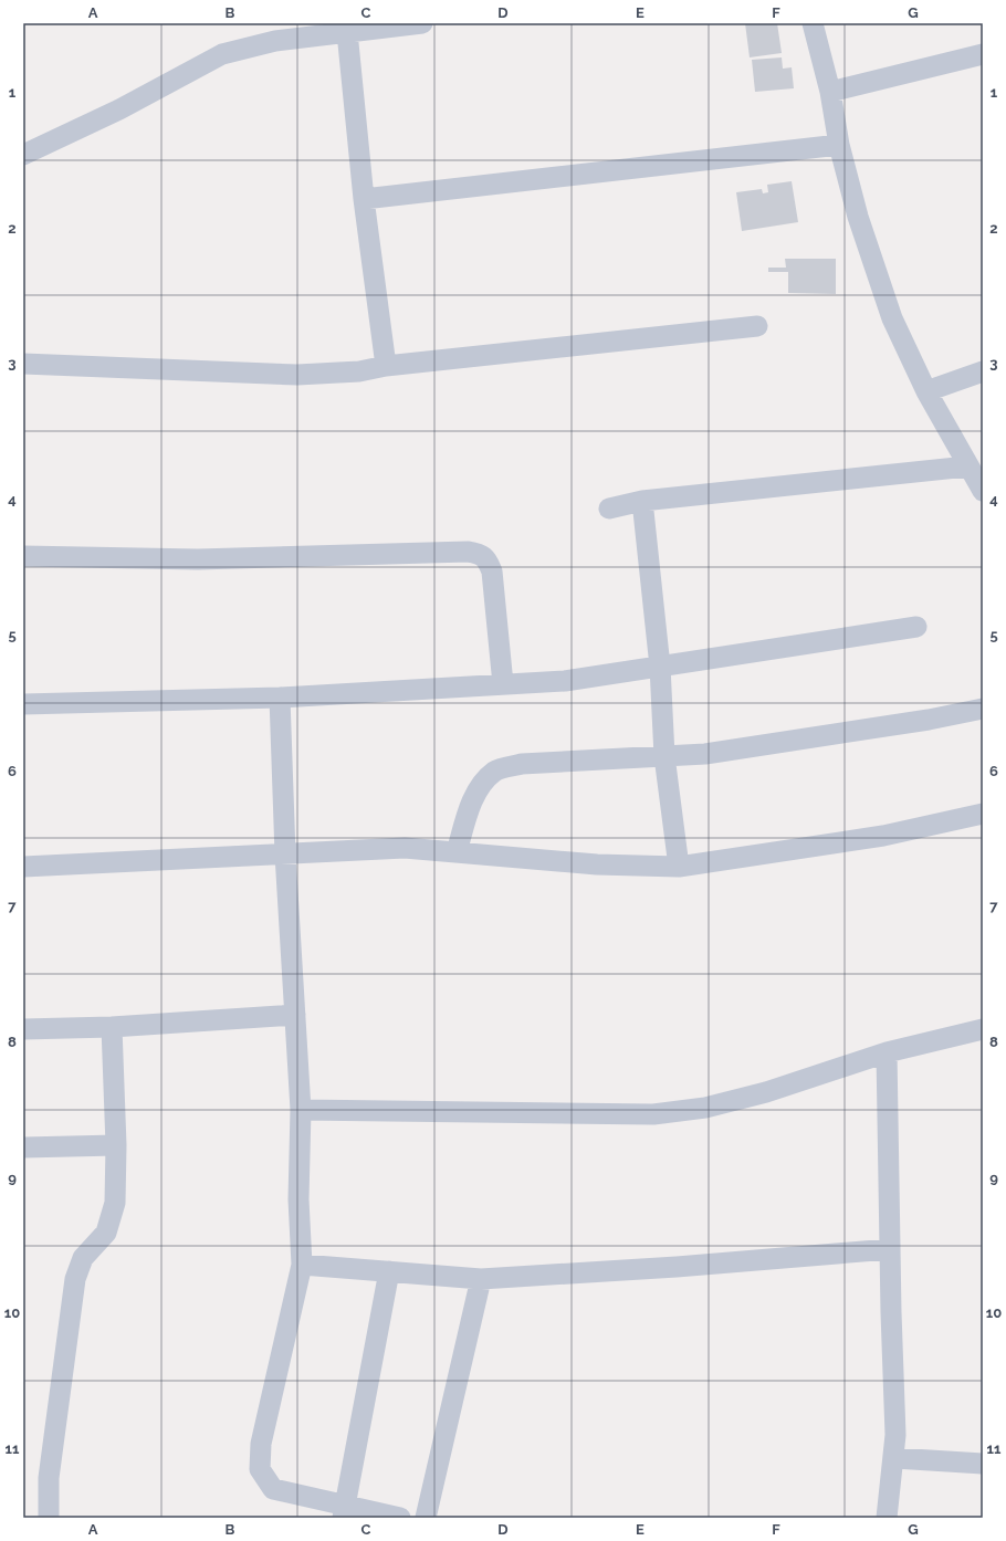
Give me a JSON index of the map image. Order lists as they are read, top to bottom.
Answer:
{
  "grid": {
    "columns": [
      "A",
      "B",
      "C",
      "D",
      "E",
      "F",
      "G"
    ],
    "rows": [
      "1",
      "2",
      "3",
      "4",
      "5",
      "6",
      "7",
      "8",
      "9",
      "10",
      "11"
    ]
  }
}
